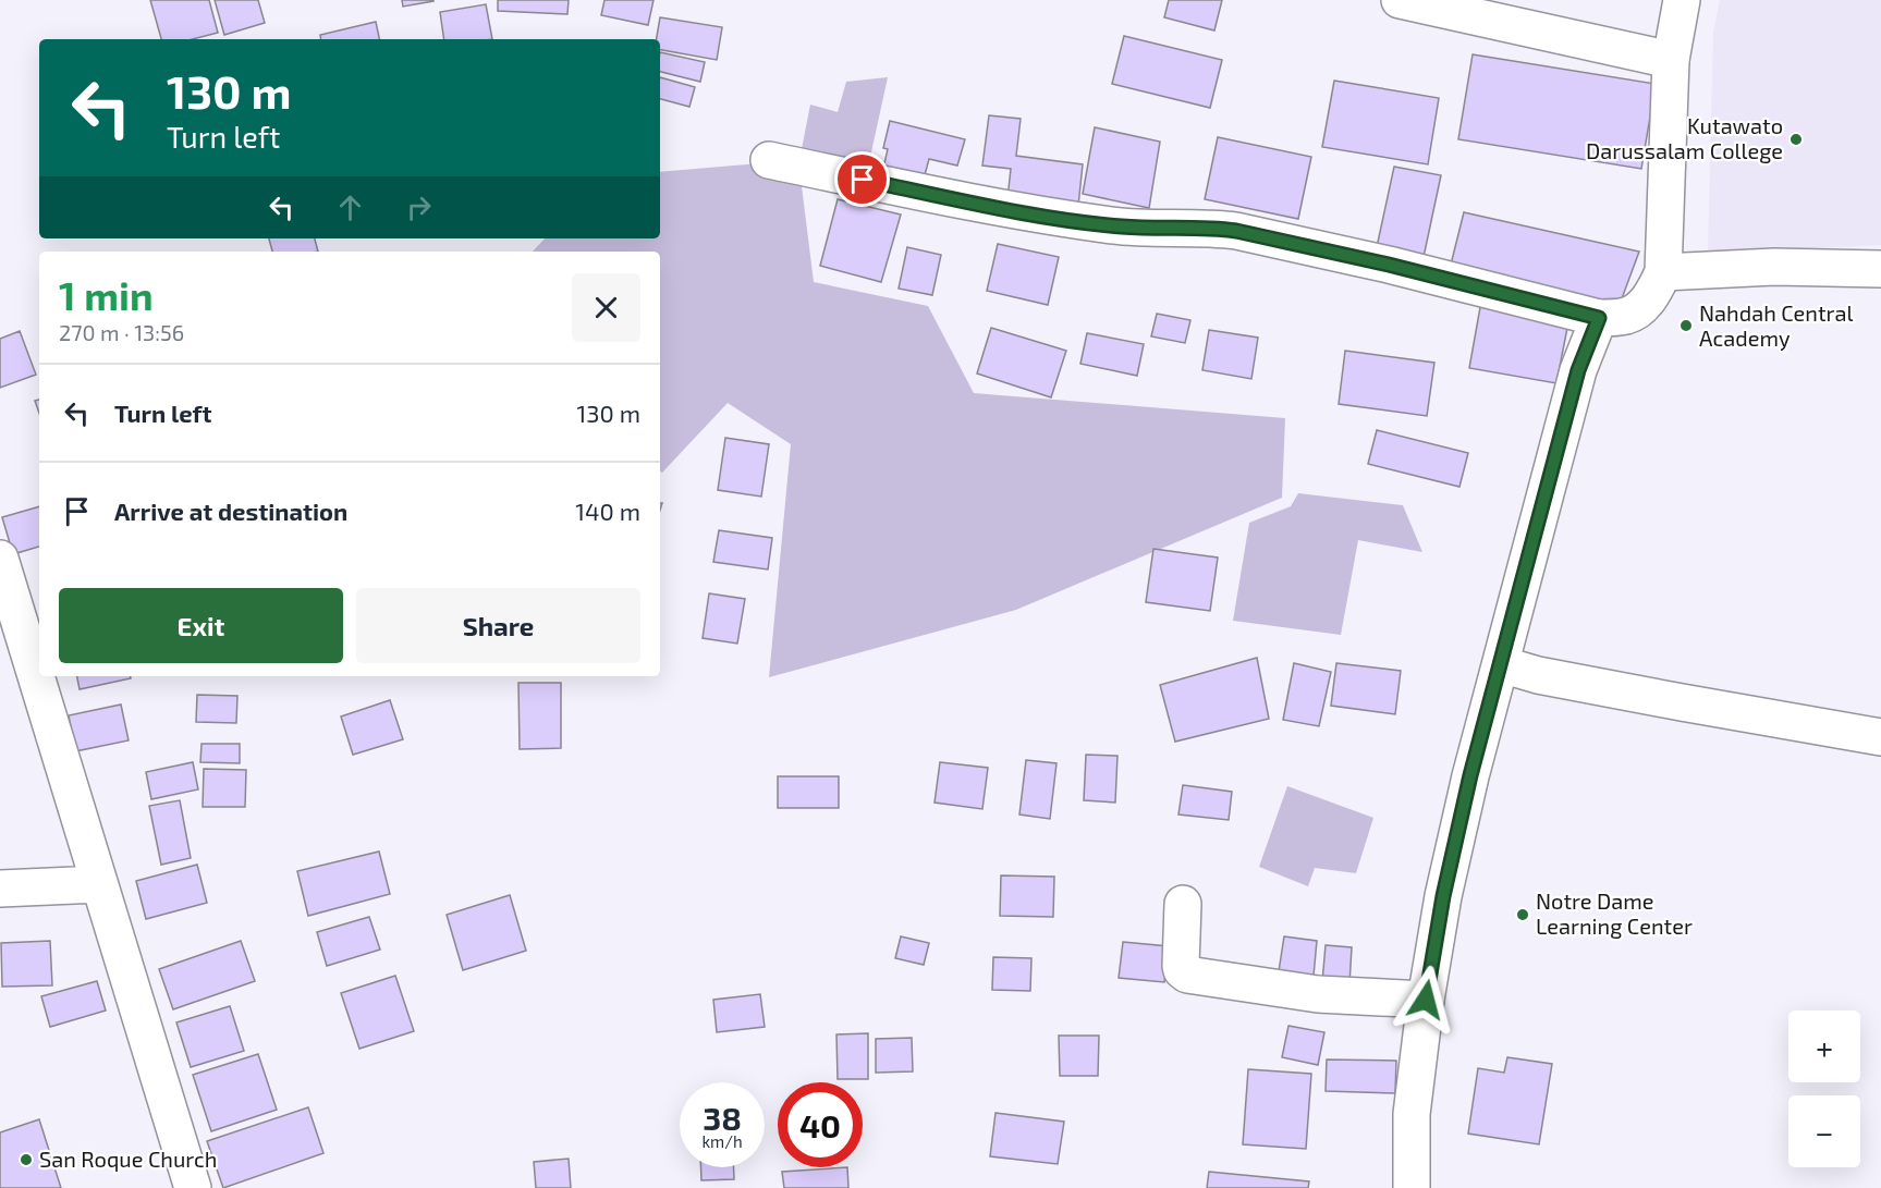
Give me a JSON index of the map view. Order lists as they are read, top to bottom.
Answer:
{
  "places": [
    "Kutawato Darussalam College",
    "Nahdah Central Academy",
    "Notre Dame Learning Center",
    "San Roque Church"
  ],
  "page": {
    "turn": ["130 m", "Turn left"],
    "heading": ["1 min", "270 m · 13:56"],
    "list": [
      {
        "name": "Turn left",
        "value": "130 m"
      },
      {
        "name": "Arrive at destination",
        "value": "140 m"
      }
    ],
    "buttons": ["Exit", "Share"],
    "map_buttons": ["+", "−"],
    "speed": "38 km/h",
    "limit": "40"
  }
}
